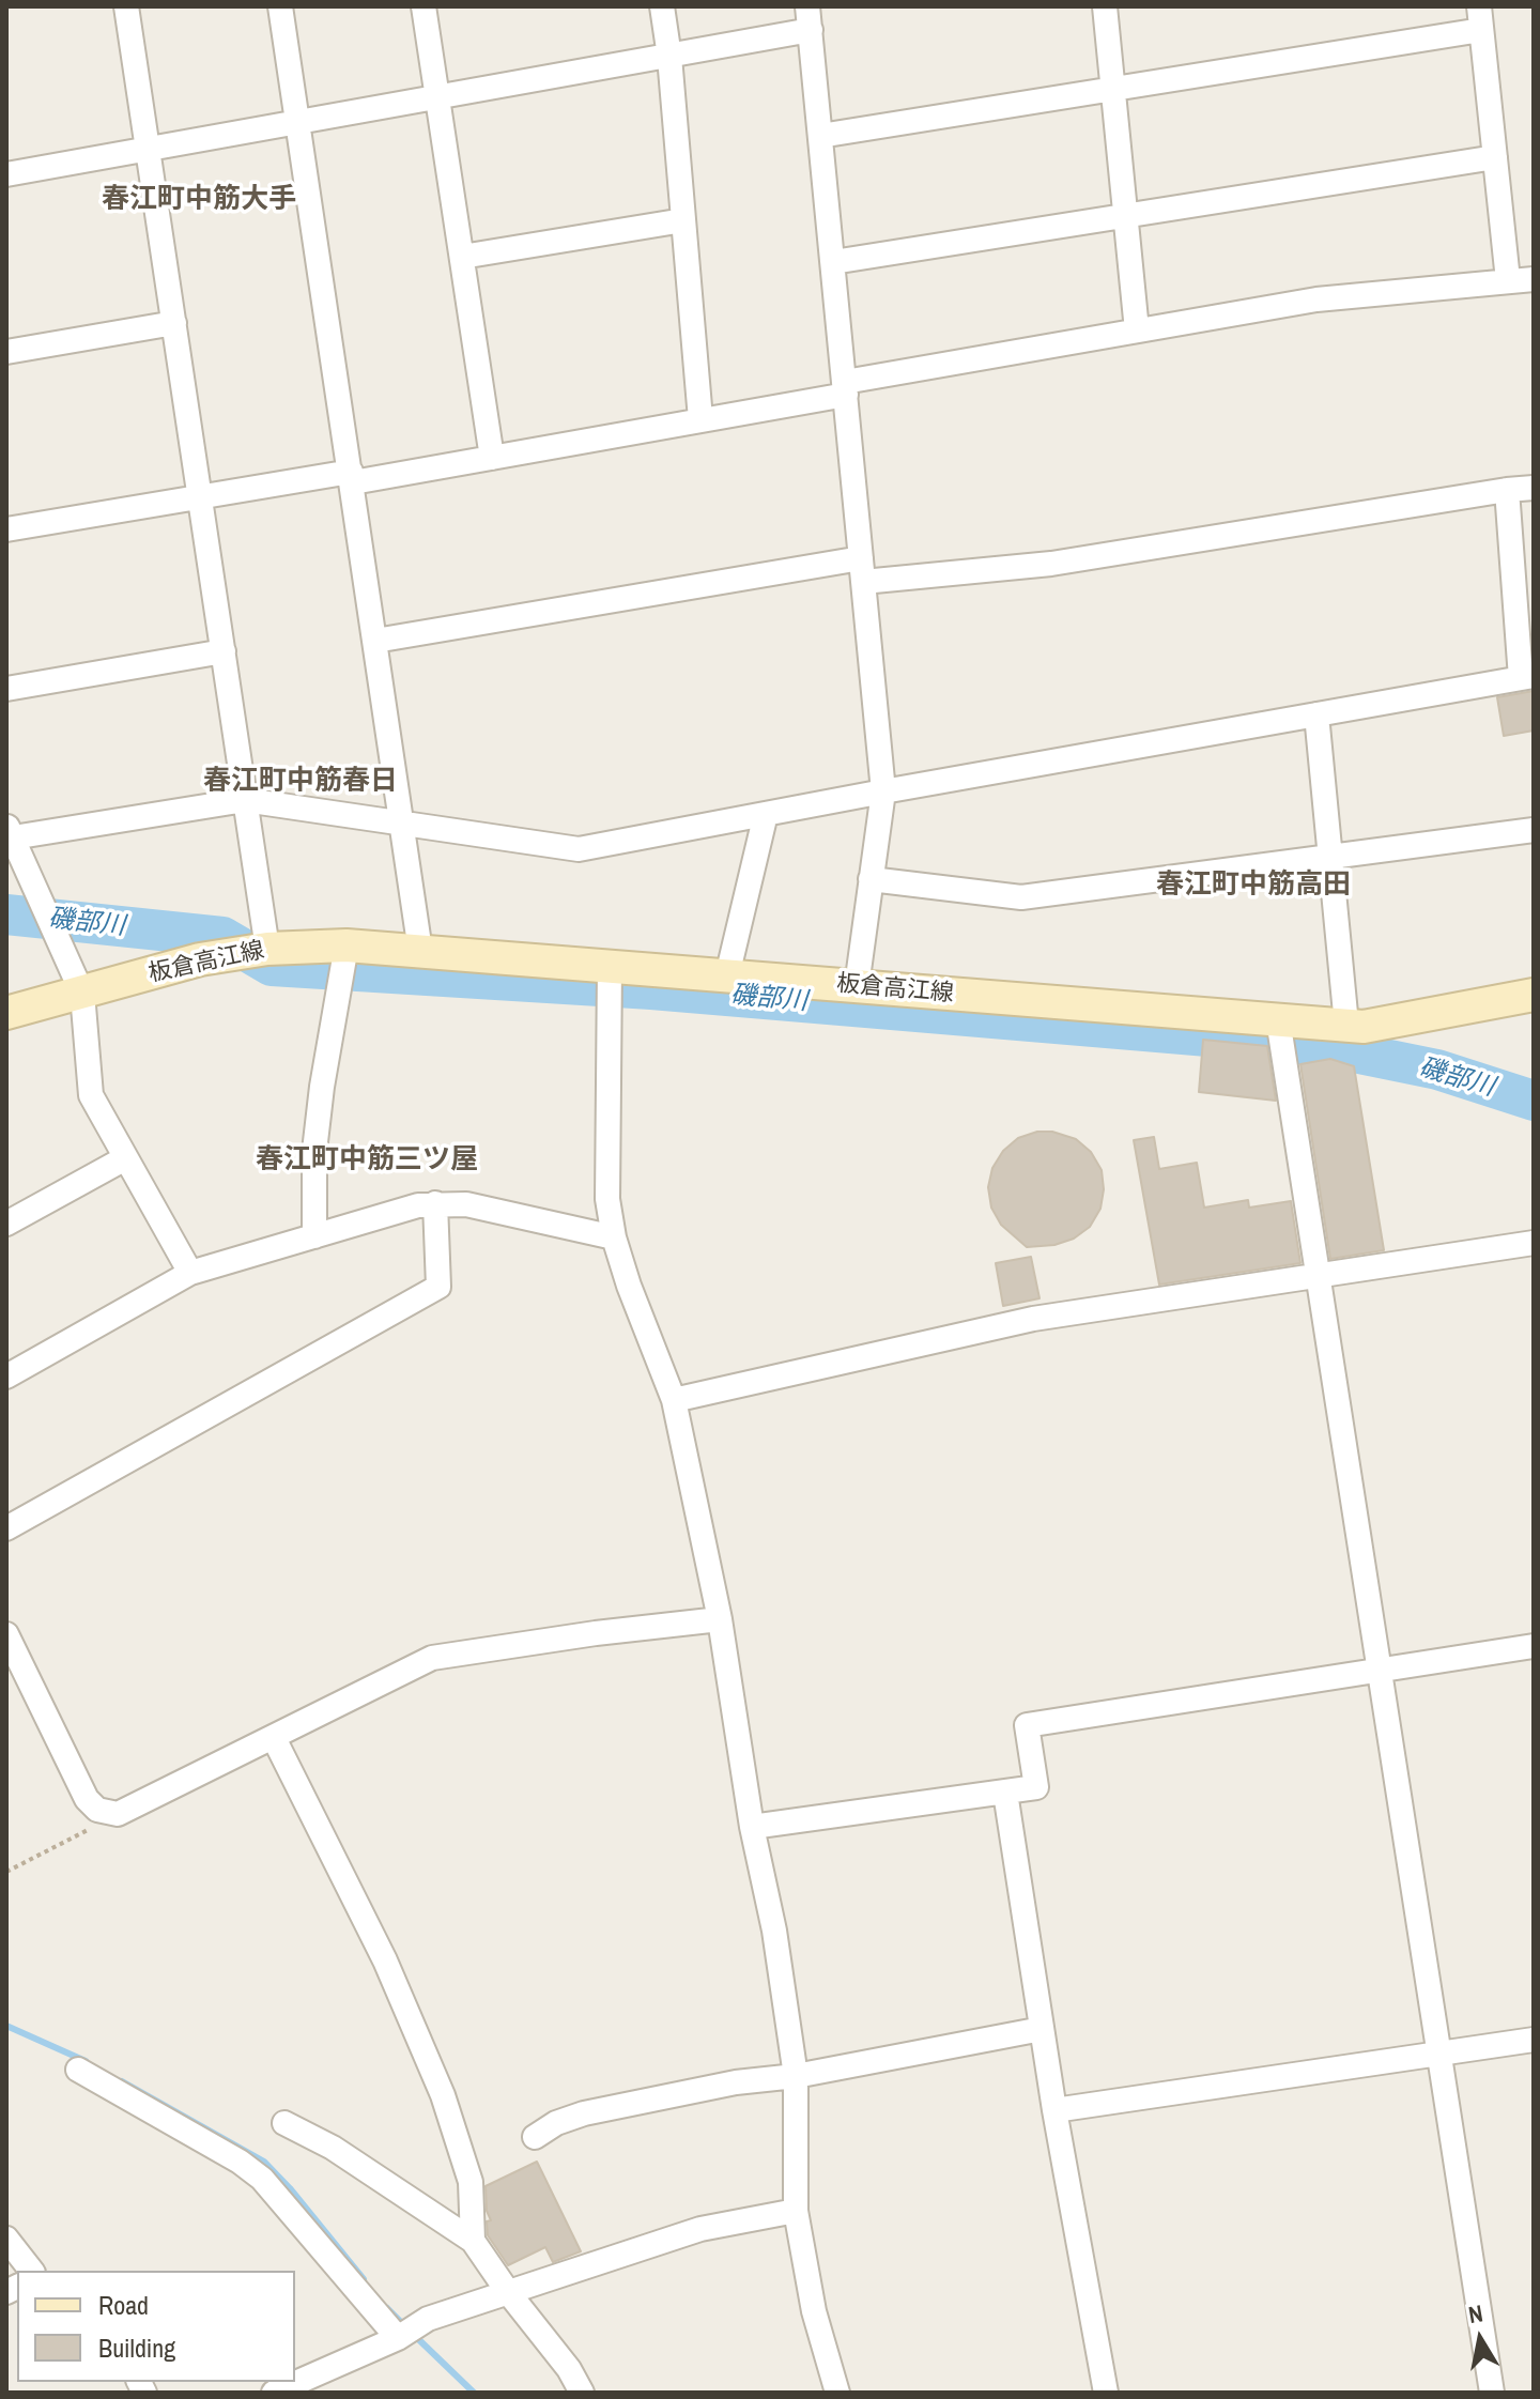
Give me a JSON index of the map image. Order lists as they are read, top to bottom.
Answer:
{
  "streets": {
    "main road": ["板倉高江線"]
  },
  "districts": [
    "春江町中筋大手",
    "春江町中筋春日",
    "春江町中筋高田",
    "春江町中筋三ツ屋"
  ],
  "water": ["磯部川"],
  "legend": ["Road", "Building"],
  "north": "top"
}
